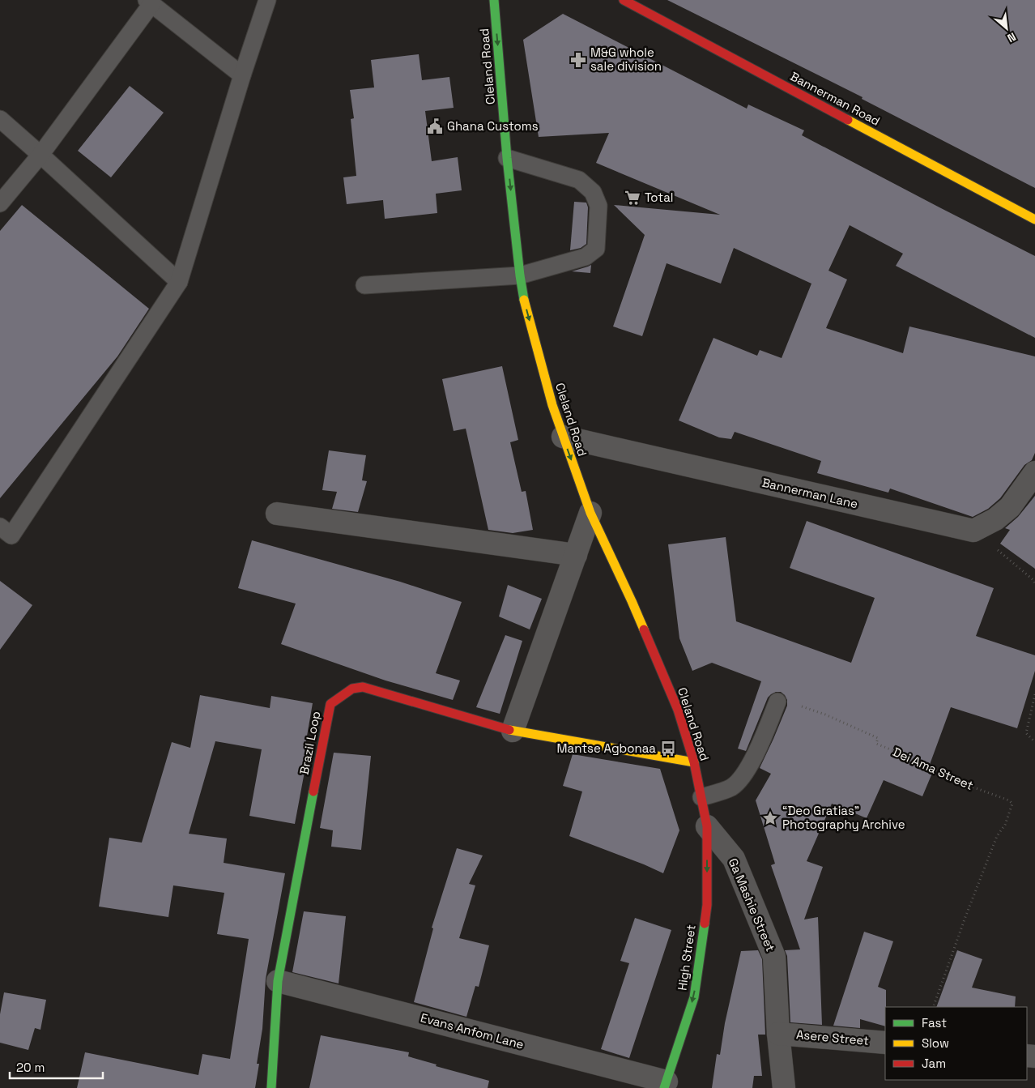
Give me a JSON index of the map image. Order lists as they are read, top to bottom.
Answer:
{
  "streets": {
    "street": [
      "Cleland Road",
      "Bannerman Road",
      "Bannerman Lane",
      "Brazil Loop",
      "Ga Mashie Street",
      "High Street",
      "Evans Anfom Lane",
      "Asere Street"
    ],
    "path": ["Dei Ama Street"]
  },
  "crossings": [
    ["Cleland Road", "Bannerman Lane"],
    ["Cleland Road", "Brazil Loop"],
    ["Cleland Road", "Ga Mashie Street"],
    ["Cleland Road", "High Street"],
    ["Brazil Loop", "Evans Anfom Lane"],
    ["Ga Mashie Street", "High Street"],
    ["Ga Mashie Street", "Asere Street"],
    ["High Street", "Evans Anfom Lane"]
  ],
  "one_way": ["Cleland Road", "High Street"],
  "places": {
    "pharmacy": ["M&G whole sale division"],
    "public building": ["Ghana Customs"],
    "supermarket": ["Total"],
    "bus stop": ["Mantse Agbonaa"],
    "place": ["“Deo Gratias” Photography Archive"]
  },
  "legend": ["Fast", "Slow", "Jam"],
  "scale_bar": "20 m",
  "north": "bottom right"
}
